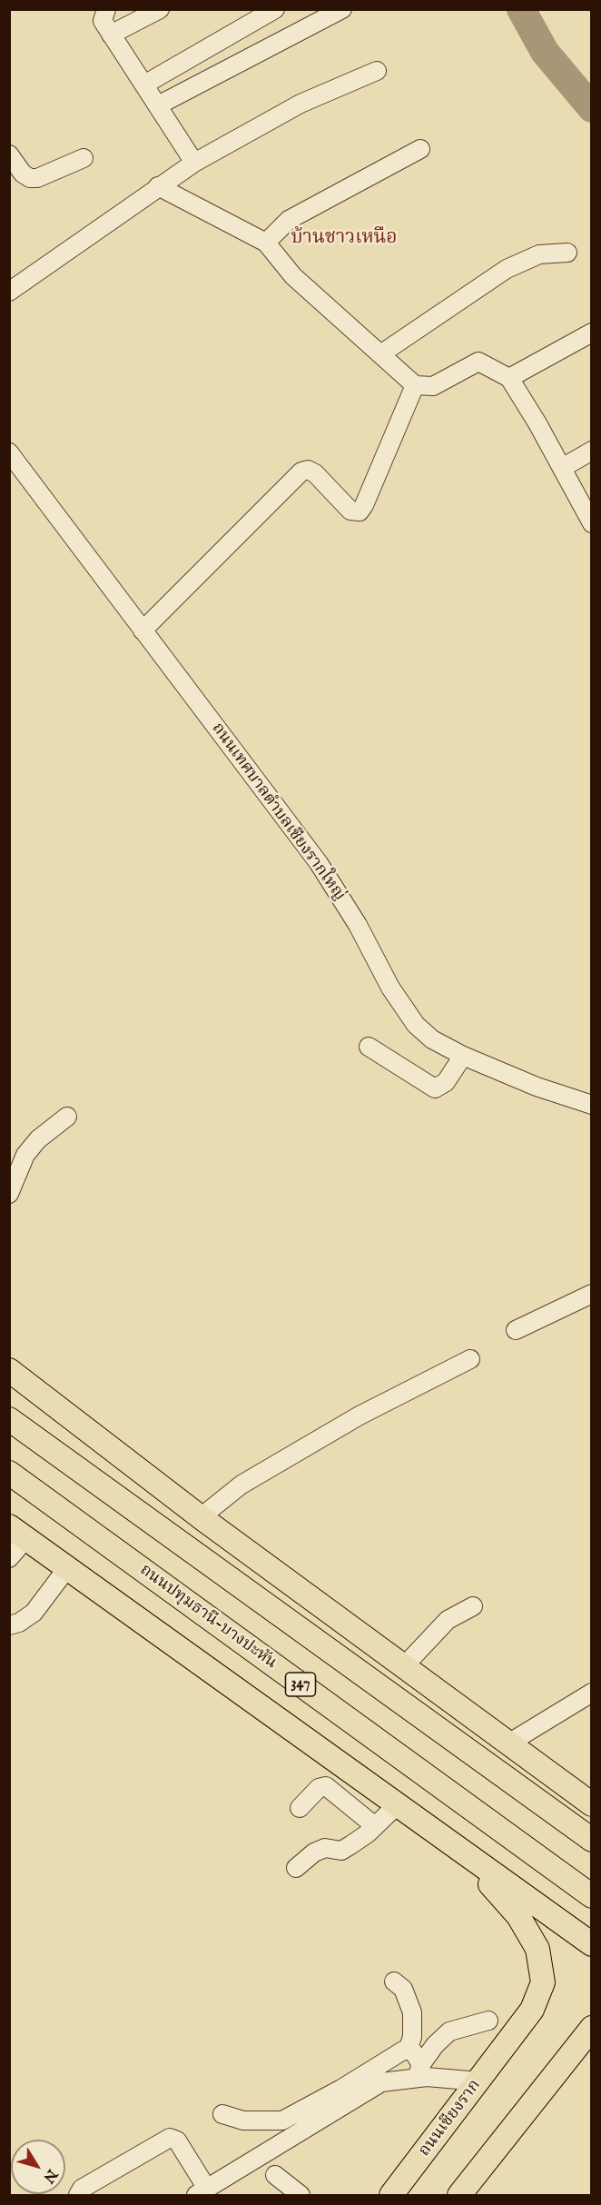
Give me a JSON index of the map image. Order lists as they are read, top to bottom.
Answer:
{
  "streets": {
    "main road": ["ถนนปทุมธานี-บางปะหัน", "347", "ถนนเชียงราก"],
    "street": ["ถนนเทศบาลตำบลเชียงรากใหญ่"]
  },
  "crossings": [
    ["347", "ถนนเชียงราก"]
  ],
  "districts": ["บ้านชาวเหนือ"],
  "north": "bottom right"
}
